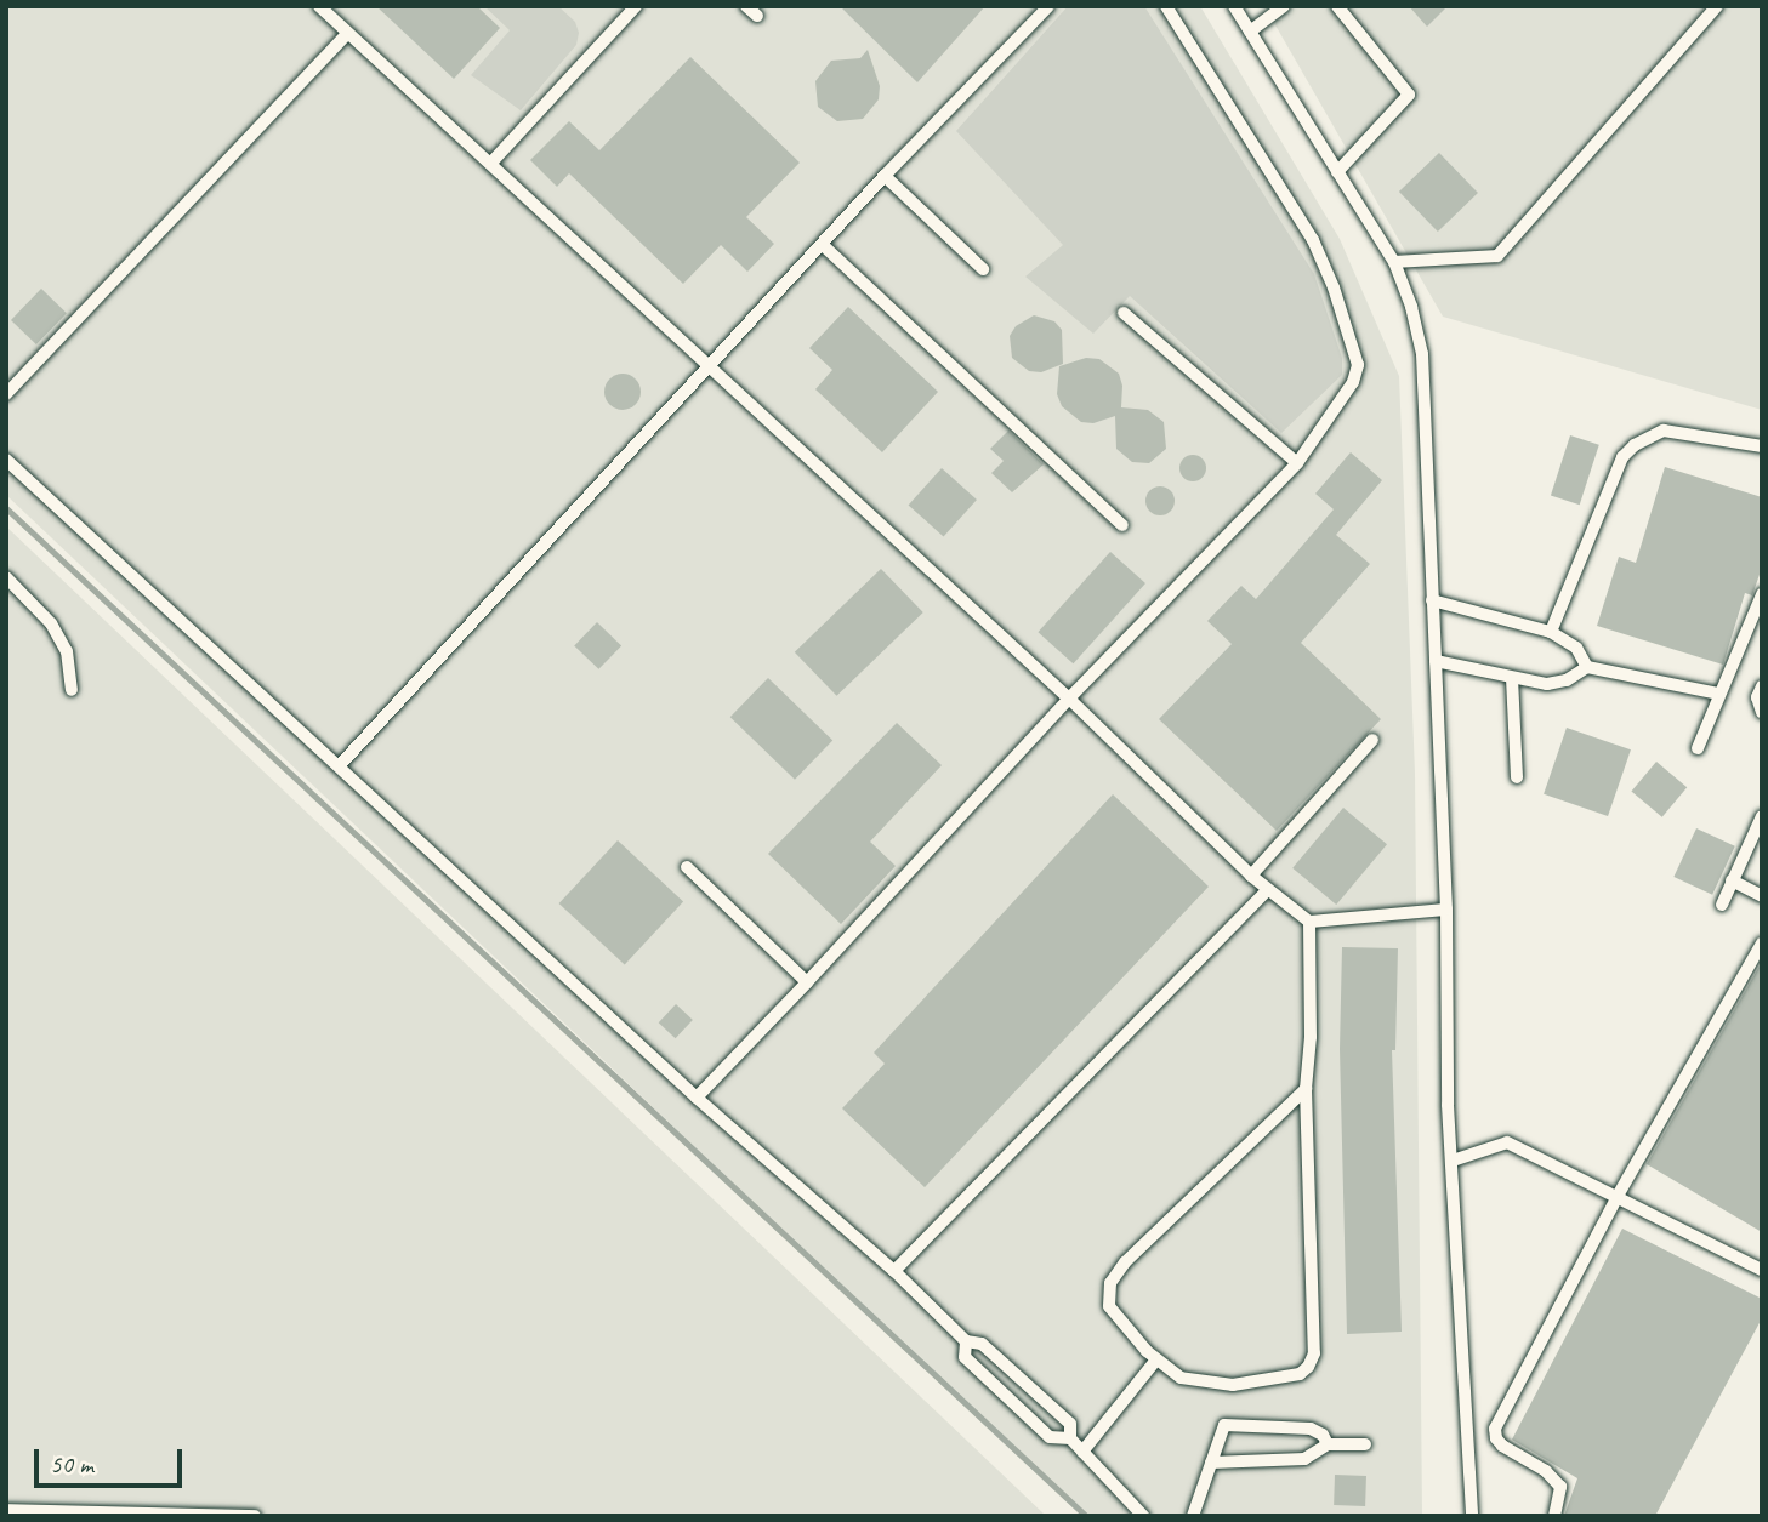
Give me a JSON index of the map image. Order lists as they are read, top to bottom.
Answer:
{
  "scale_bar": "50 m"
}
